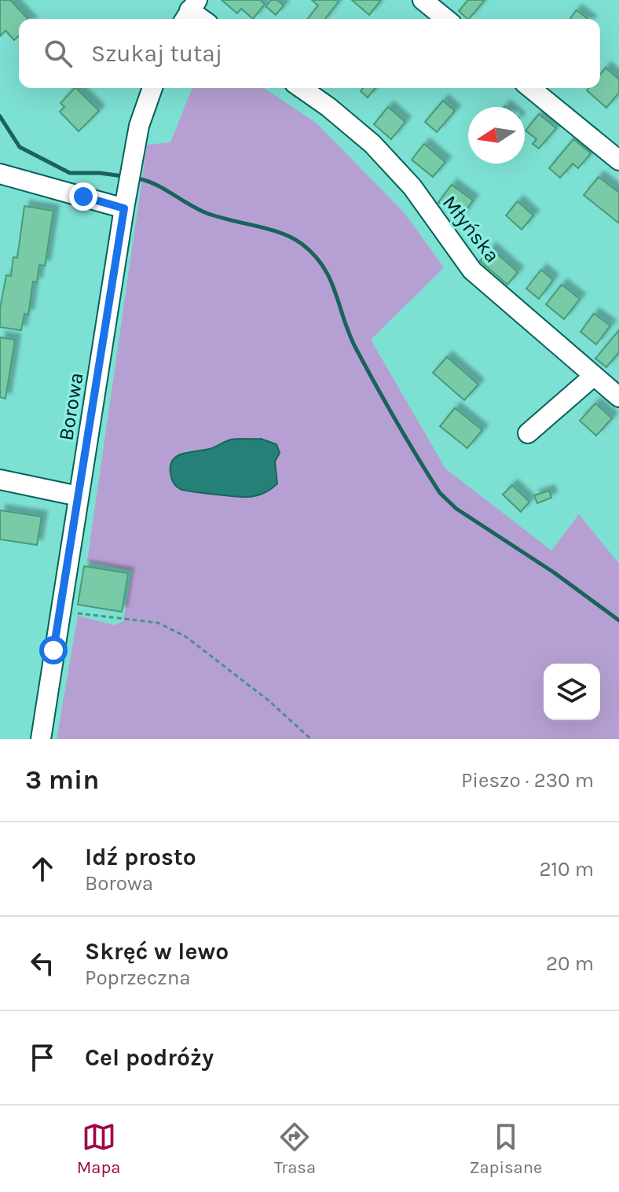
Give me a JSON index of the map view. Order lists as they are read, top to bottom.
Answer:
{
  "streets": {
    "street": ["Młyńska", "Borowa"]
  },
  "north": "left",
  "page": {
    "search": "Szukaj tutaj",
    "heading": ["3 min", "Pieszo · 230 m"],
    "list": [
      ["Idź prosto", "Borowa", "210 m"],
      ["Skręć w lewo", "Poprzeczna", "20 m"],
      "Cel podróży"
    ],
    "nav": ["Mapa", "Trasa", "Zapisane"]
  }
}
